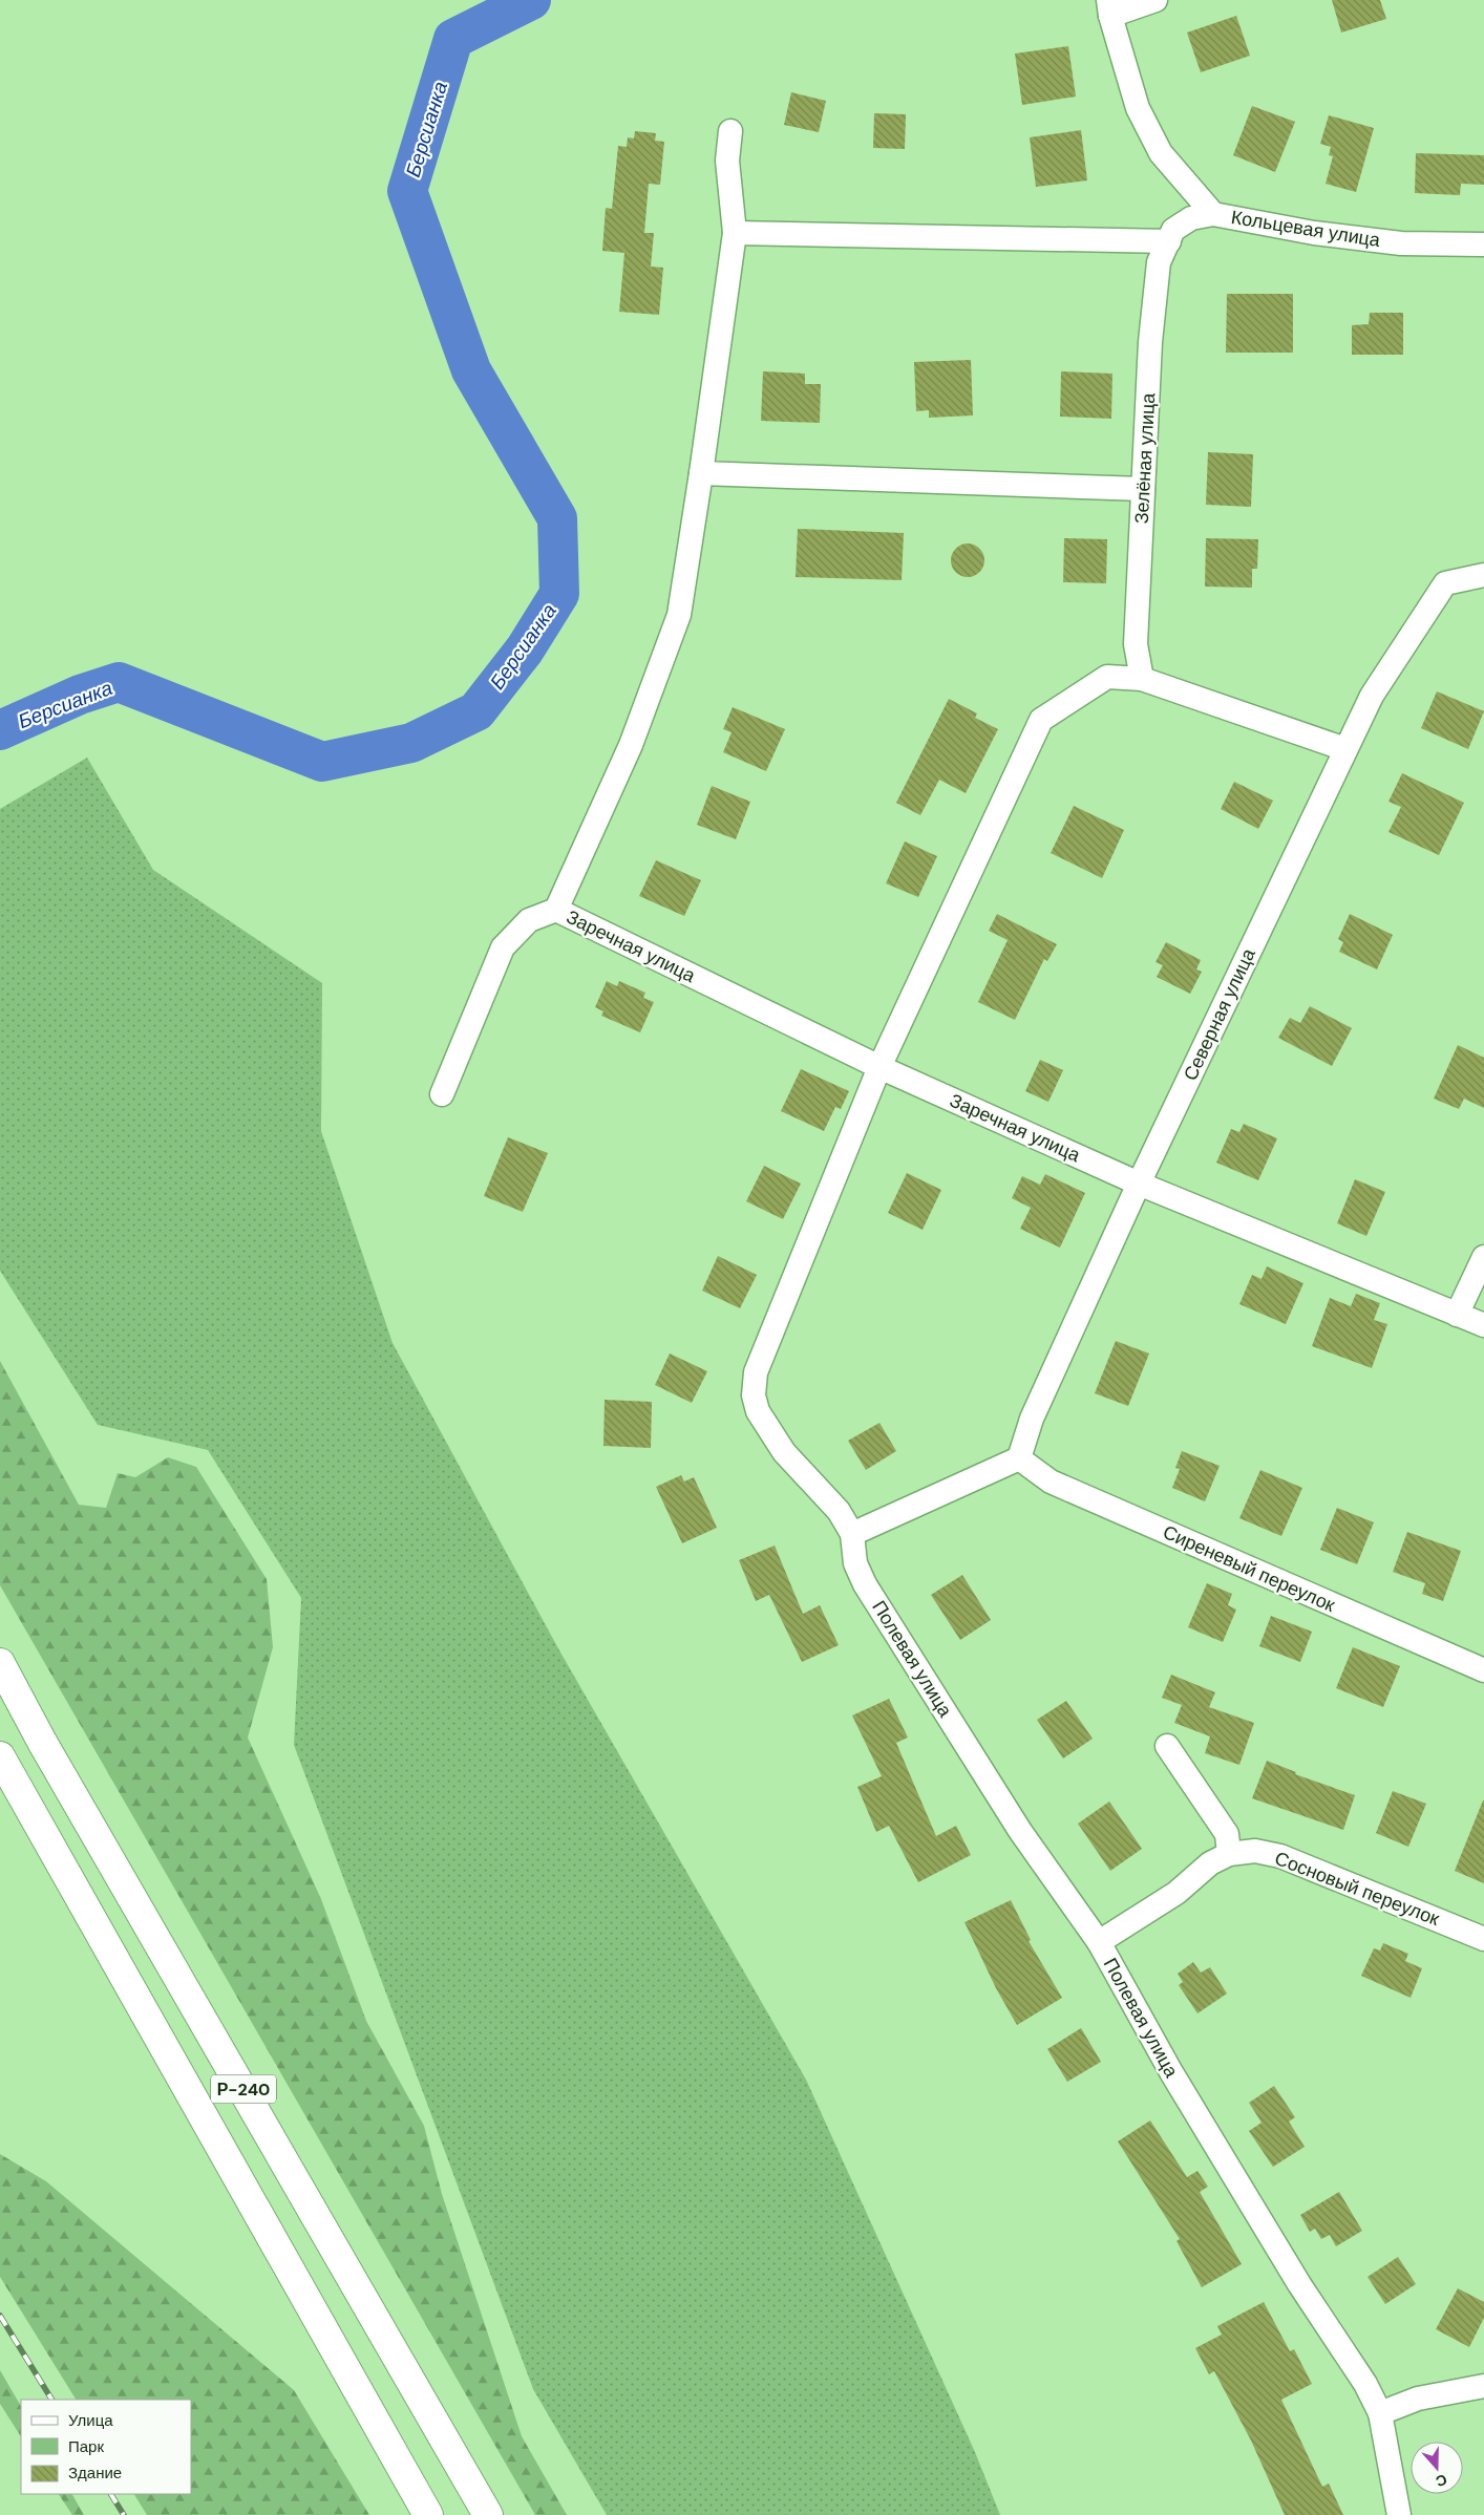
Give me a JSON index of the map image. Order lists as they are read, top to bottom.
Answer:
{
  "streets": {
    "highway": ["Р-240"],
    "street": [
      "Кольцевая улица",
      "Зелёная улица",
      "Заречная улица",
      "Северная улица",
      "Сиреневый переулок",
      "Полевая улица",
      "Сосновый переулок"
    ]
  },
  "crossings": [
    ["Кольцевая улица", "Зелёная улица"],
    ["Заречная улица", "Северная улица"],
    ["Северная улица", "Сиреневый переулок"],
    ["Полевая улица", "Сосновый переулок"]
  ],
  "water": ["Берсианка"],
  "legend": ["Улица", "Парк", "Здание"],
  "north": "bottom"
}
